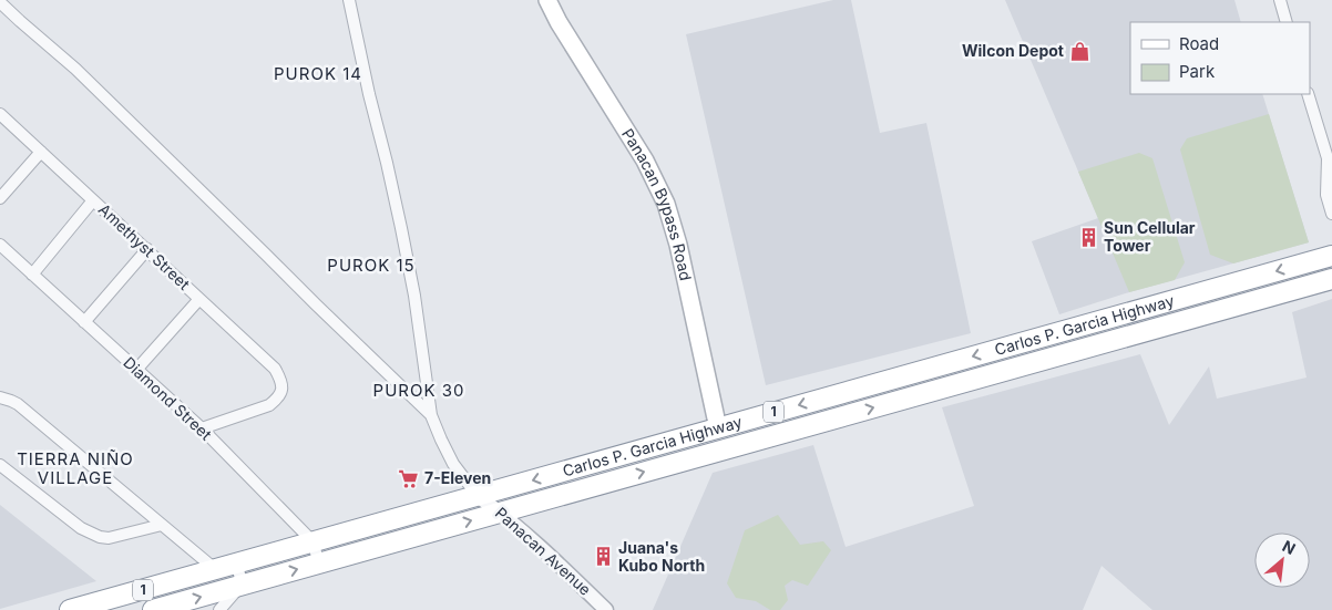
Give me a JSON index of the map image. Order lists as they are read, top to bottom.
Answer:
{
  "streets": {
    "highway": ["Carlos P. Garcia Highway", "1"],
    "main road": ["Panacan Bypass Road"],
    "street": ["Amethyst Street", "Diamond Street", "Panacan Avenue"]
  },
  "crossings": [
    ["Panacan Bypass Road", "Carlos P. Garcia Highway"],
    ["Amethyst Street", "Diamond Street"],
    ["Carlos P. Garcia Highway", "Diamond Street"],
    ["Carlos P. Garcia Highway", "Panacan Avenue"]
  ],
  "districts": [
    "PUROK 14",
    "PUROK 15",
    "PUROK 30",
    "TIERRA NIÑO VILLAGE"
  ],
  "places": {
    "shop": ["Wilcon Depot"],
    "building": ["Sun Cellular Tower", "Juana's Kubo North"],
    "supermarket": ["7-Eleven"]
  },
  "legend": ["Road", "Park"],
  "north": "top right"
}
